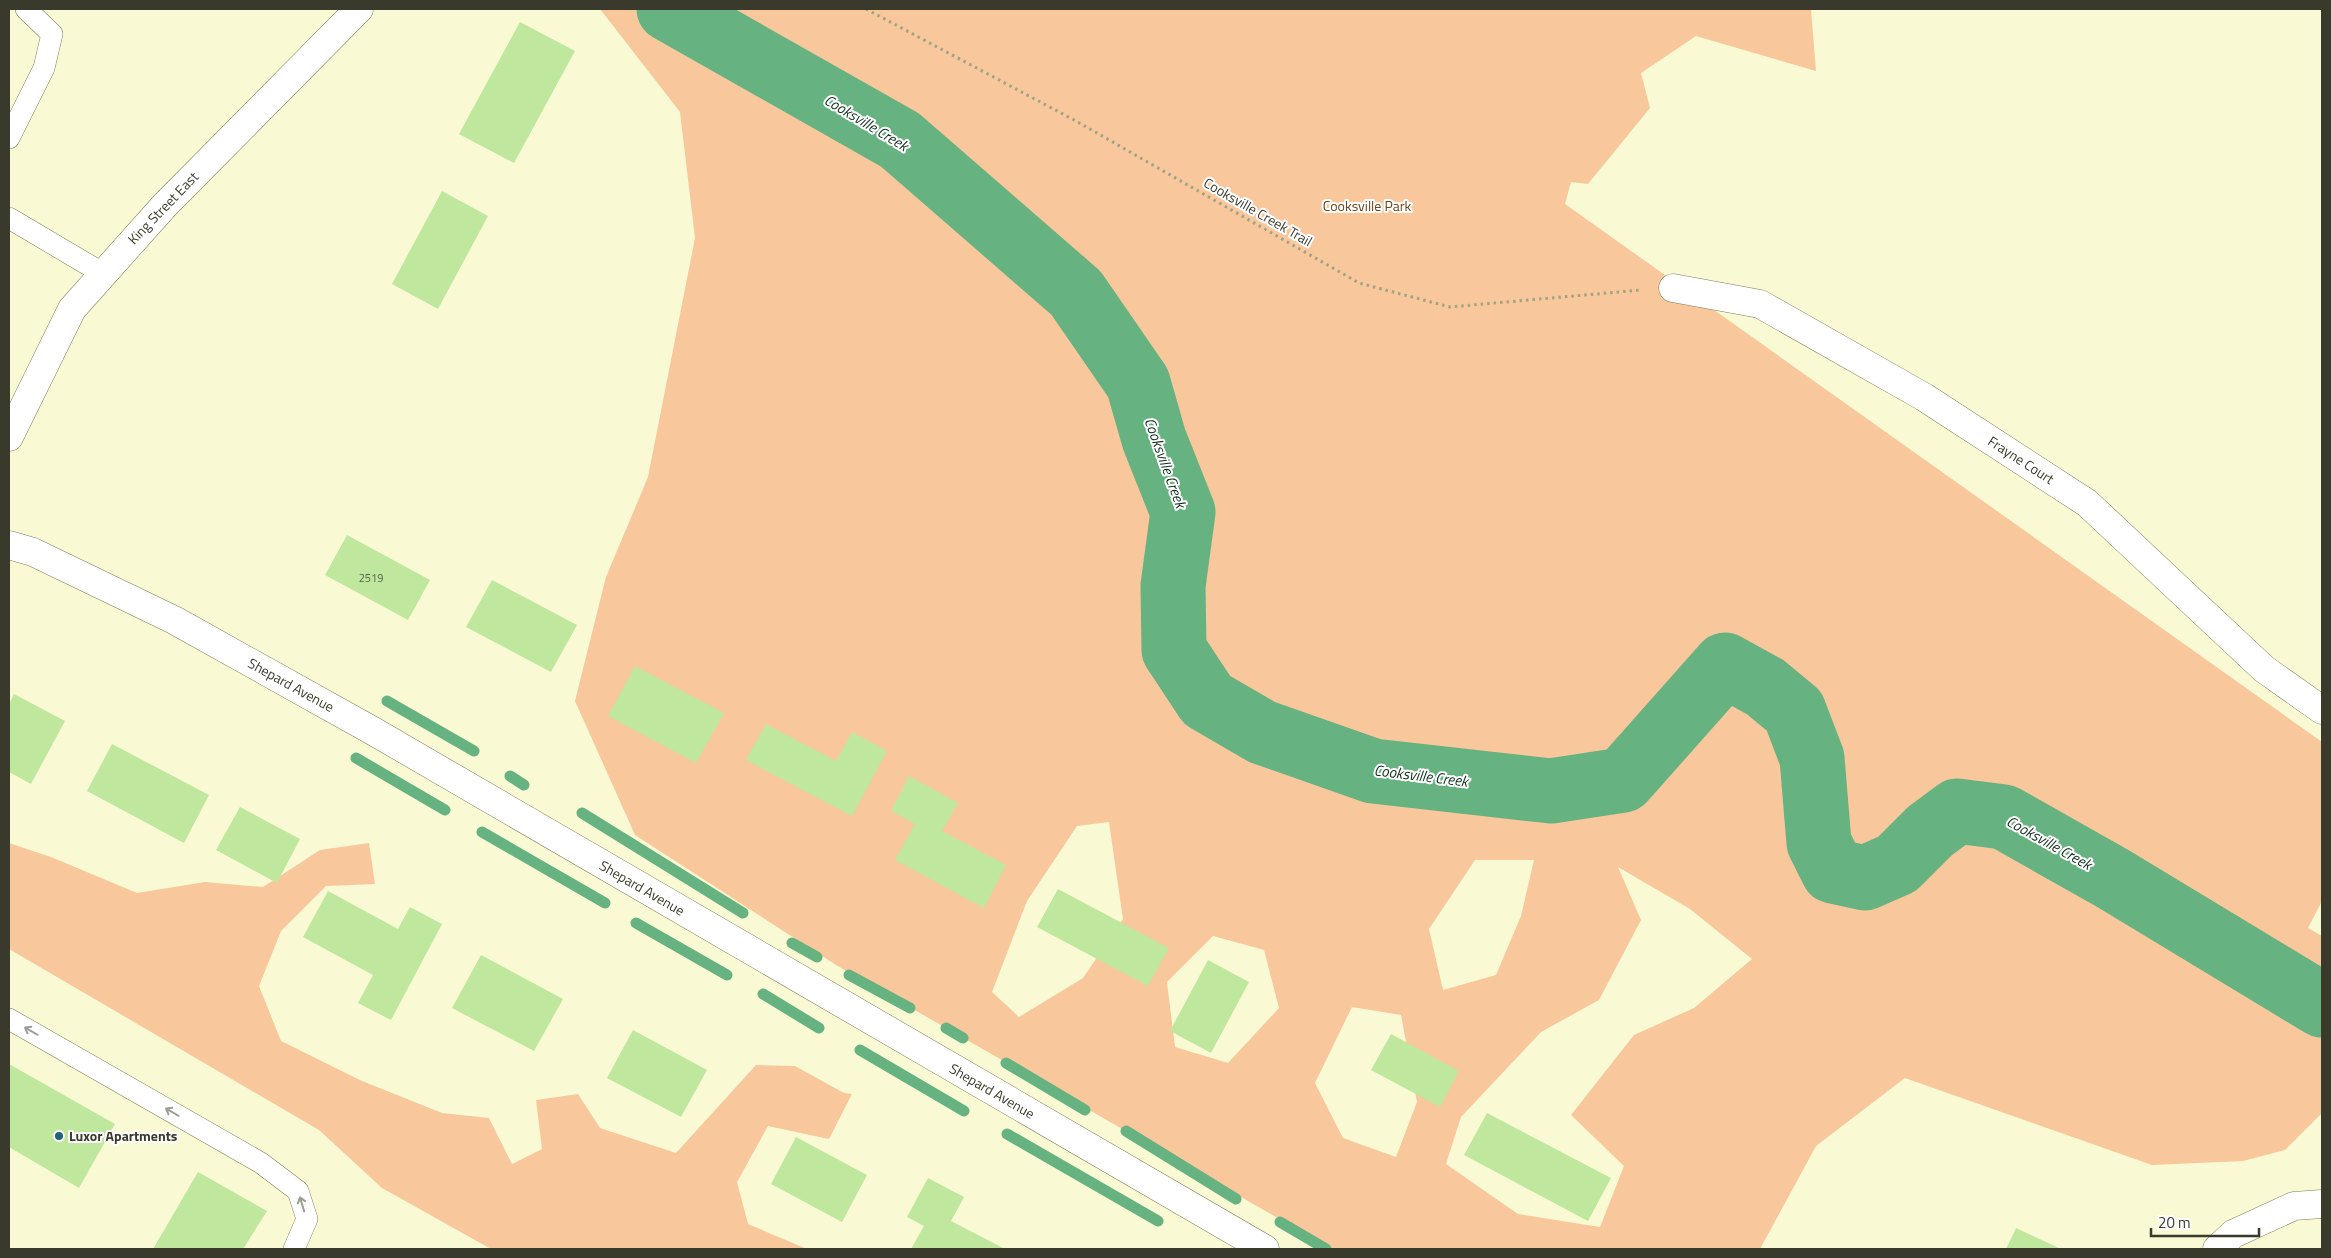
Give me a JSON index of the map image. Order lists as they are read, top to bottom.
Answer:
{
  "streets": {
    "street": ["King Street East", "Frayne Court", "Shepard Avenue"],
    "path": ["Cooksville Creek Trail"]
  },
  "crossings": [
    ["Cooksville Creek Trail", "Frayne Court"]
  ],
  "water": ["Cooksville Creek"],
  "parks": ["Cooksville Park"],
  "places": ["Luxor Apartments"],
  "house_numbers": ["2519"],
  "scale_bar": "20 m"
}
